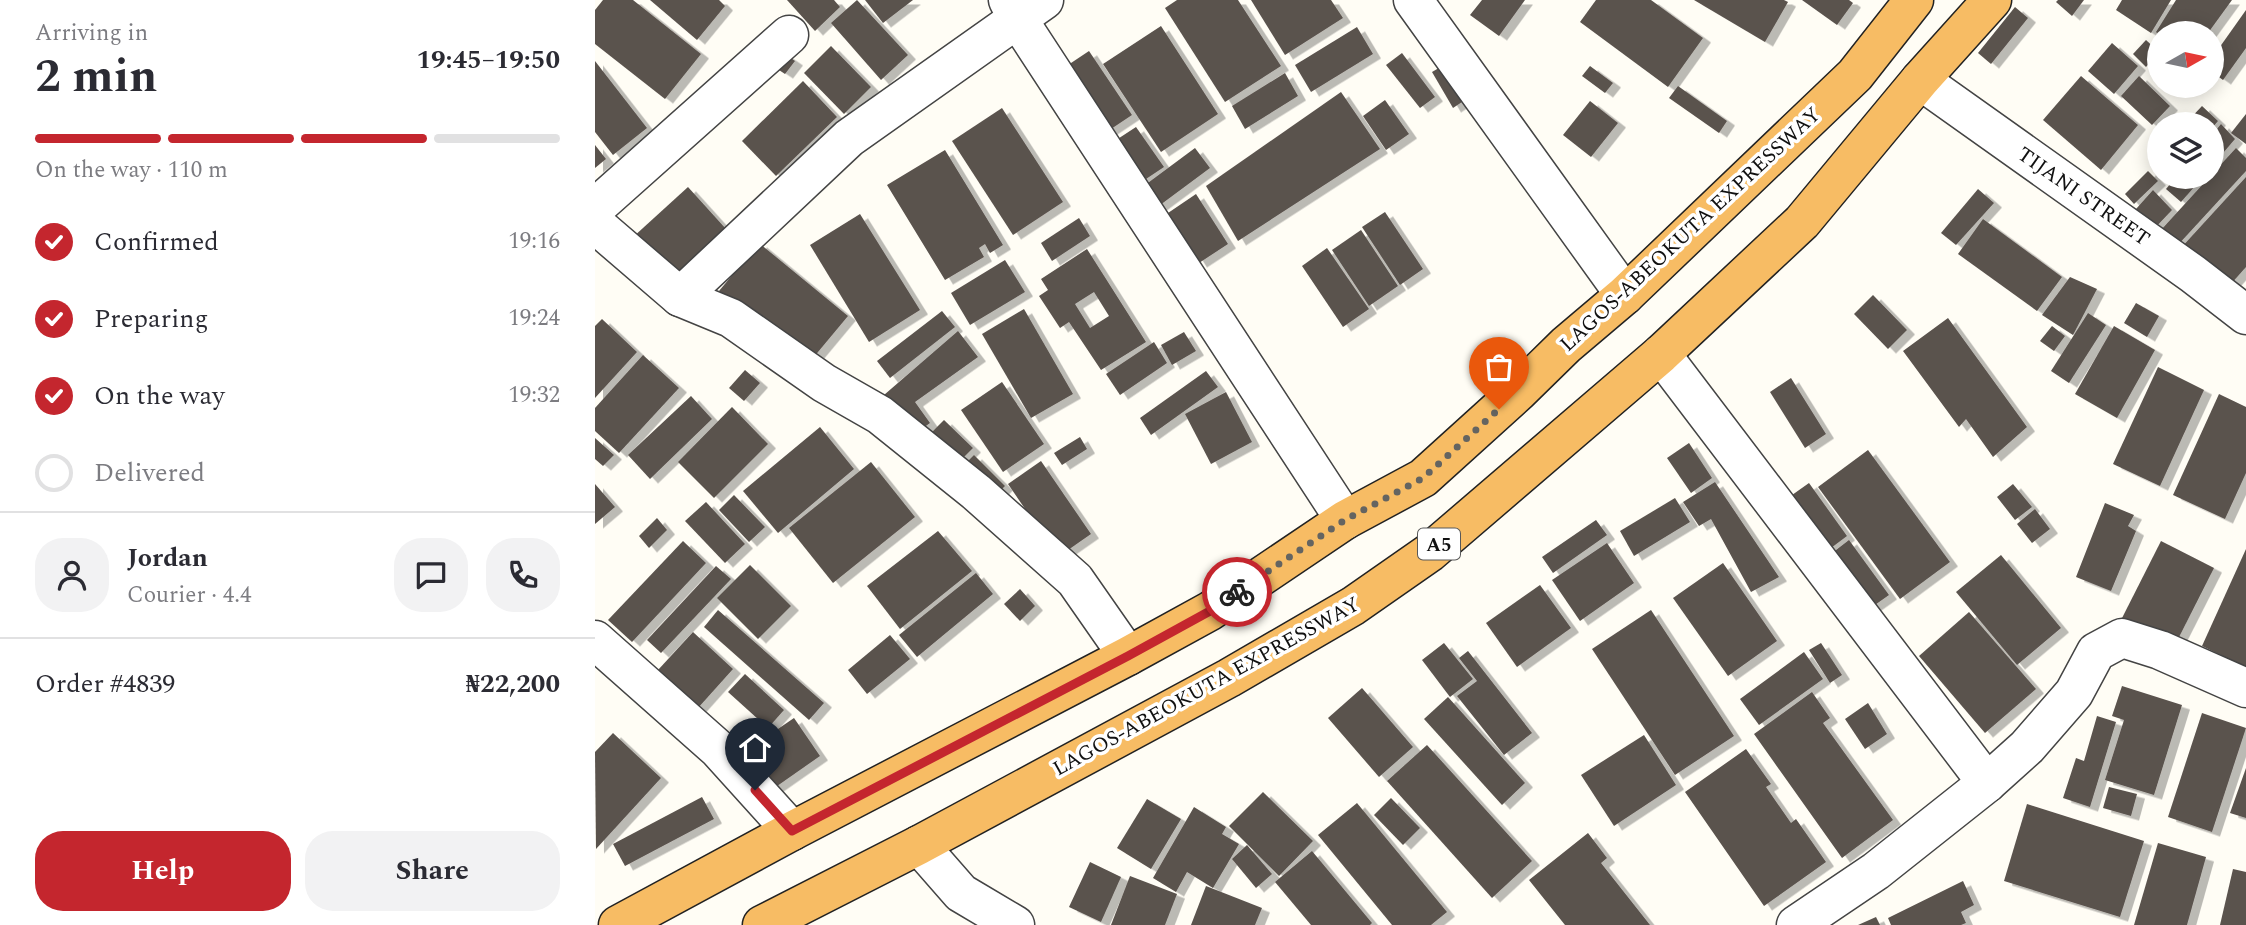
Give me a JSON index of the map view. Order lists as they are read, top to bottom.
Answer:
{
  "streets": {
    "highway": ["LAGOS-ABEOKUTA EXPRESSWAY", "A5"],
    "street": ["TIJANI STREET"]
  },
  "crossings": [
    ["TIJANI STREET", "LAGOS-ABEOKUTA EXPRESSWAY"]
  ],
  "north": "right",
  "page": {
    "heading": ["2 min", "Arriving in", "19:45–19:50"],
    "panel": [
      "Jordan",
      "Courier · 4.4",
      "Order #4839",
      "₦22,200"
    ],
    "bar": "On the way · 110 m",
    "list": [
      ["Confirmed", "19:16"],
      ["Preparing", "19:24"],
      ["On the way", "19:32"],
      "Delivered"
    ],
    "buttons": ["Help", "Share"]
  }
}
